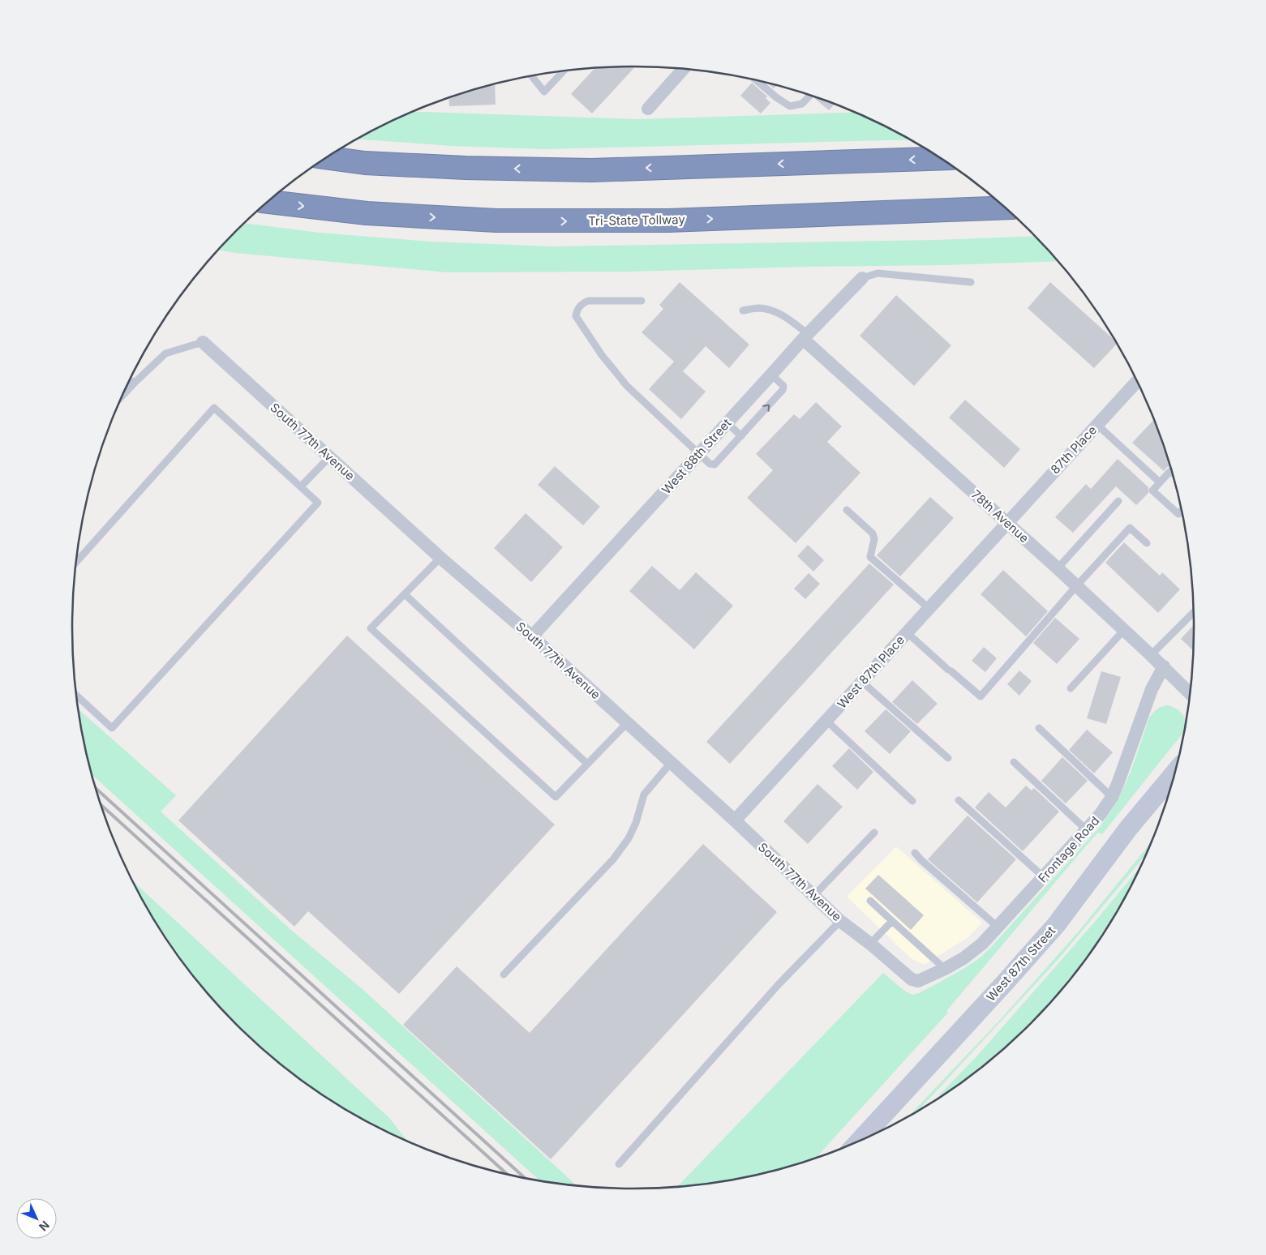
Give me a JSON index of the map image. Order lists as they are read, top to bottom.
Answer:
{
  "streets": {
    "highway": ["Tri-State Tollway"],
    "main road": ["West 87th Street"],
    "street": [
      "South 77th Avenue",
      "87th Place",
      "West 88th Street",
      "78th Avenue",
      "West 87th Place",
      "Frontage Road"
    ]
  },
  "crossings": [
    ["South 77th Avenue", "West 88th Street"],
    ["South 77th Avenue", "West 87th Place"],
    ["South 77th Avenue", "Frontage Road"],
    ["87th Place", "78th Avenue"],
    ["87th Place", "West 87th Place"],
    ["West 88th Street", "78th Avenue"],
    ["78th Avenue", "West 87th Place"],
    ["78th Avenue", "Frontage Road"]
  ],
  "north": "bottom right"
}
